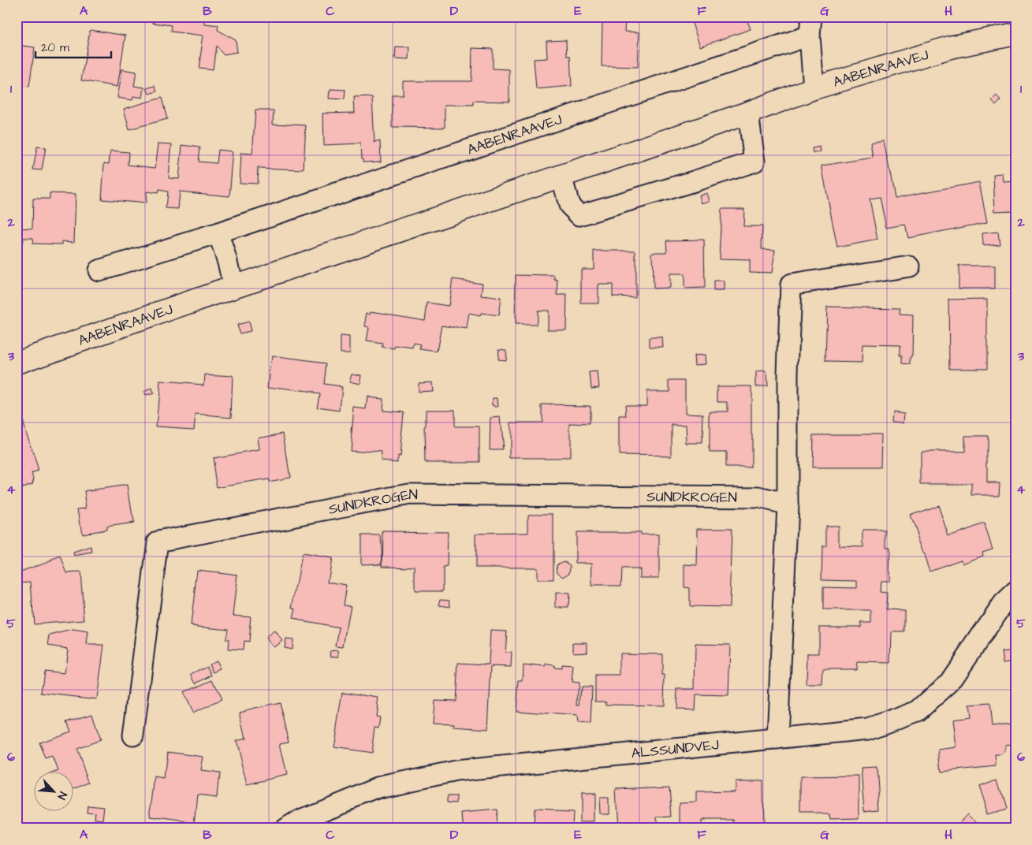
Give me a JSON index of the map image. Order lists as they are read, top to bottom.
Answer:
{
  "streets": {
    "street": ["AABENRAAVEJ", "SUNDKROGEN", "ALSSUNDVEJ"]
  },
  "scale_bar": "20 m",
  "north": "bottom right",
  "grid": {
    "columns": [
      "A",
      "B",
      "C",
      "D",
      "E",
      "F",
      "G",
      "H"
    ],
    "rows": [
      "1",
      "2",
      "3",
      "4",
      "5",
      "6"
    ]
  }
}
